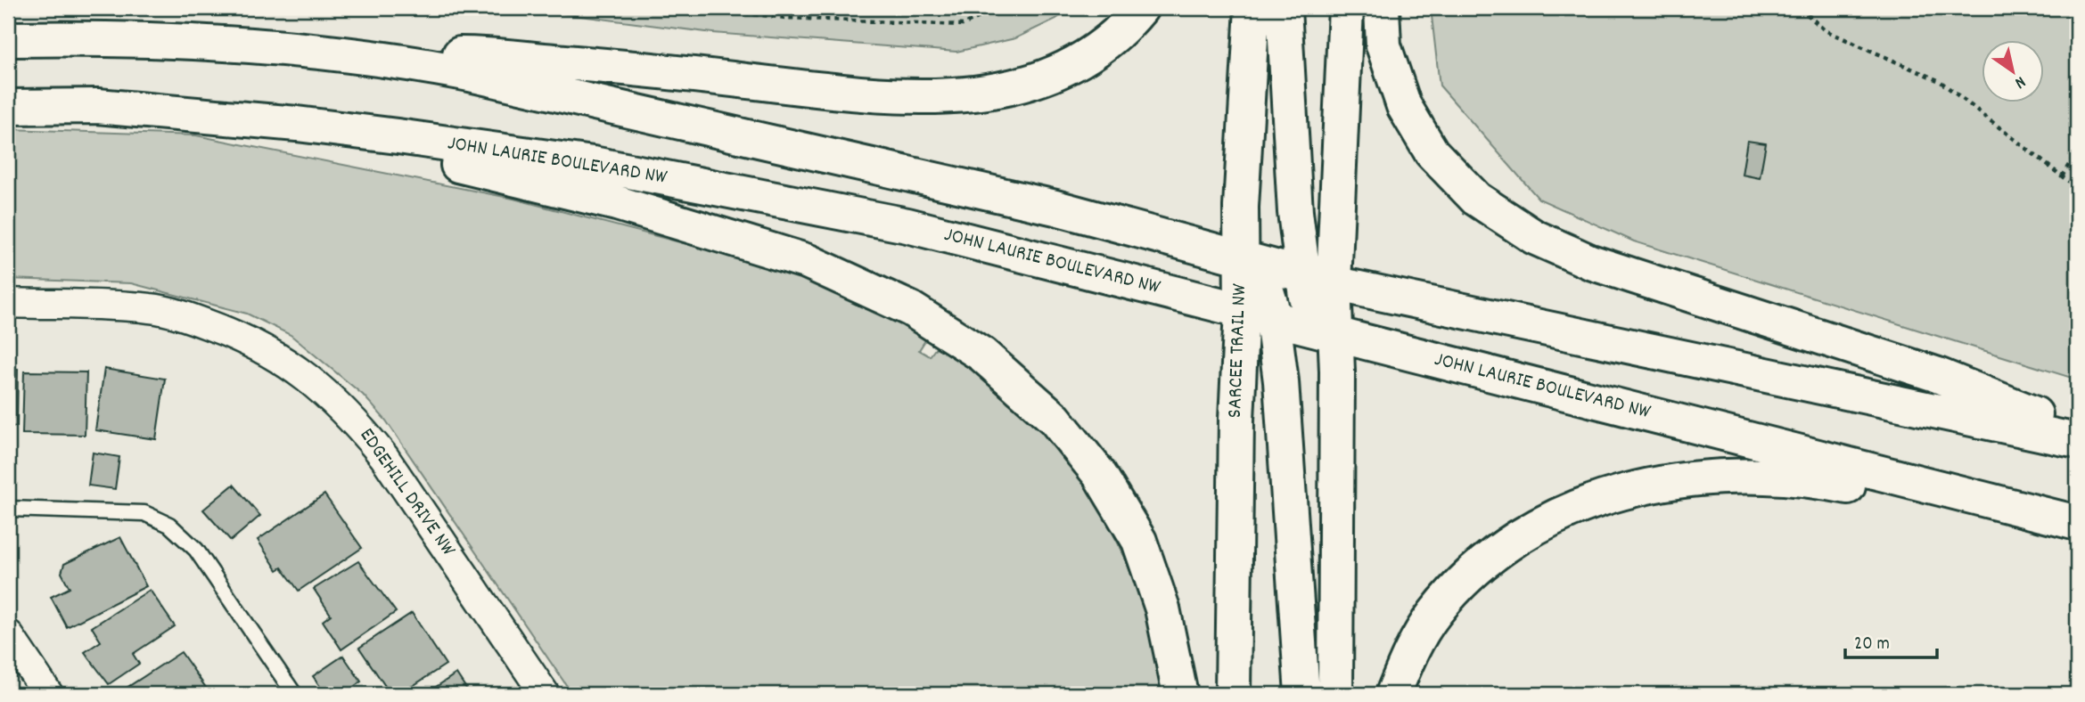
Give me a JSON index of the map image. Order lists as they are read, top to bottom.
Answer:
{
  "streets": {
    "main road": ["JOHN LAURIE BOULEVARD NW", "SARCEE TRAIL NW"],
    "street": ["EDGEHILL DRIVE NW"]
  },
  "crossings": [
    ["JOHN LAURIE BOULEVARD NW", "SARCEE TRAIL NW"]
  ],
  "scale_bar": "20 m",
  "north": "bottom right"
}
